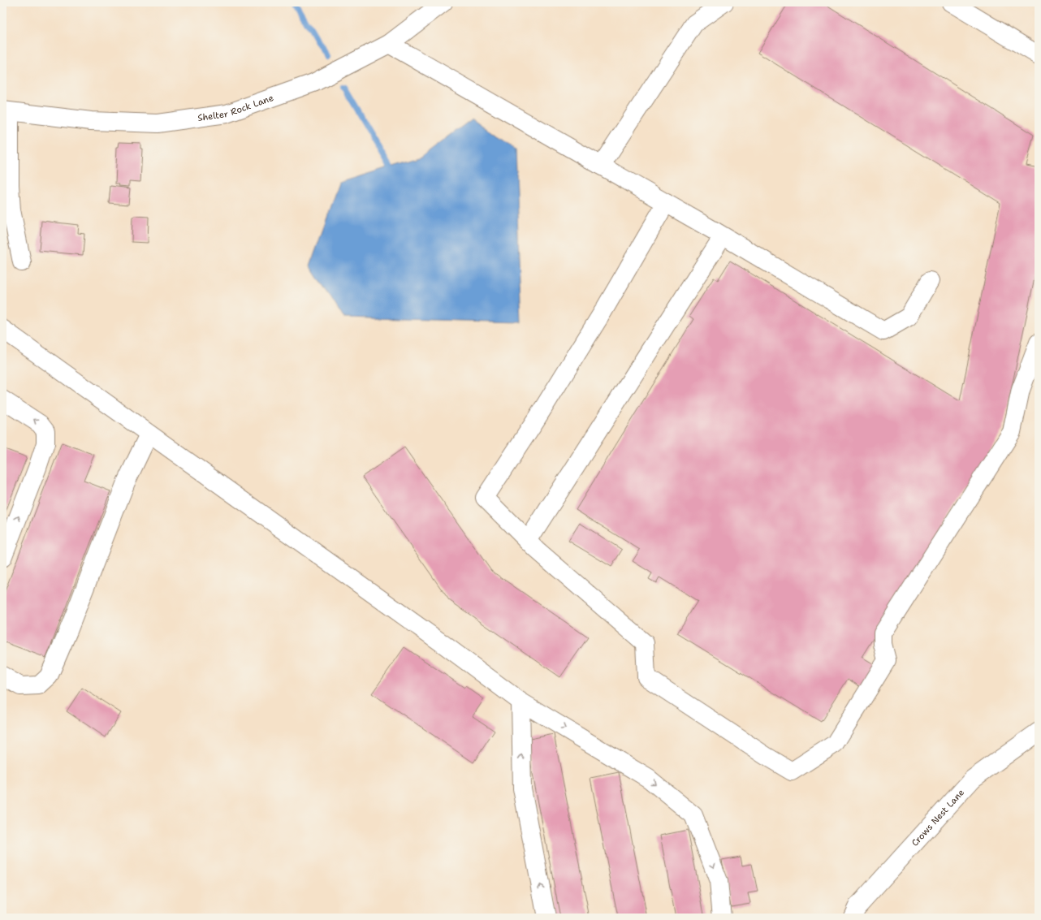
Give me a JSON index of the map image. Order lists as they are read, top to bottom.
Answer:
{
  "streets": {
    "street": ["Shelter Rock Lane", "Crows Nest Lane"]
  }
}
